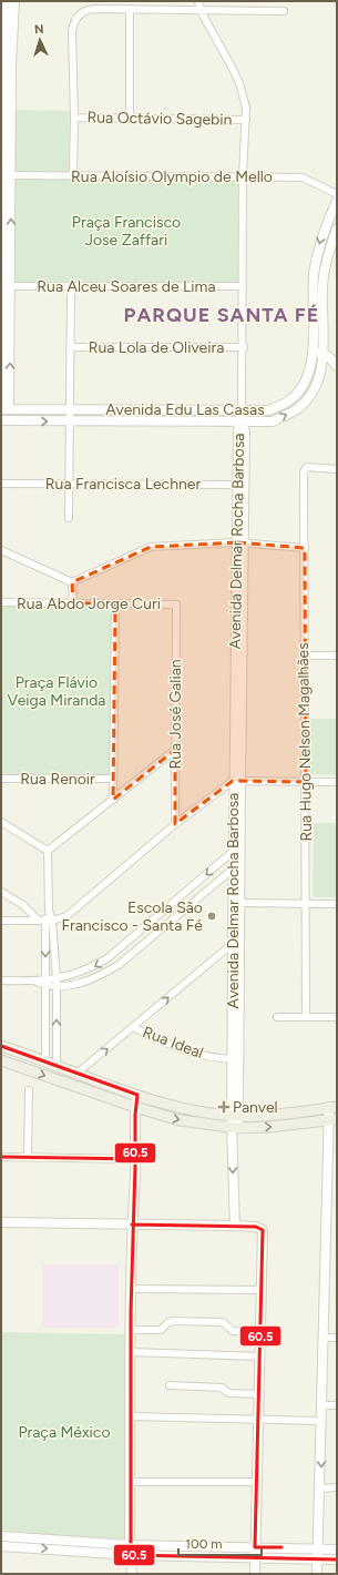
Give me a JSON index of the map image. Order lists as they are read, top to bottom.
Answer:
{
  "streets": {
    "street": [
      "Rua Octávio Sagebin",
      "Rua Aloísio Olympio de Mello",
      "Rua Alceu Soares de Lima",
      "Rua Lola de Oliveira",
      "Avenida Edu Las Casas",
      "Rua Francisca Lechner",
      "Avenida Delmar Rocha Barbosa",
      "Rua Abdo Jorge Curi",
      "Rua José Galian",
      "Rua Hugo Nelson Magalhães",
      "Rua Renoir",
      "Rua Ideal"
    ]
  },
  "crossings": [
    ["Avenida Edu Las Casas", "Avenida Delmar Rocha Barbosa"],
    ["Rua Francisca Lechner", "Avenida Delmar Rocha Barbosa"],
    ["Avenida Delmar Rocha Barbosa", "Rua Ideal"],
    ["Rua Abdo Jorge Curi", "Rua José Galian"]
  ],
  "districts": ["PARQUE SANTA FÉ"],
  "parks": ["Praça Francisco Jose Zaffari", "Praça Flávio Veiga Miranda", "Praça México"],
  "places": {
    "other": ["Escola São Francisco - Santa Fé"],
    "health": ["Panvel"]
  },
  "lines": ["transit line 60.5"],
  "scale_bar": "100 m",
  "north": "top"
}
